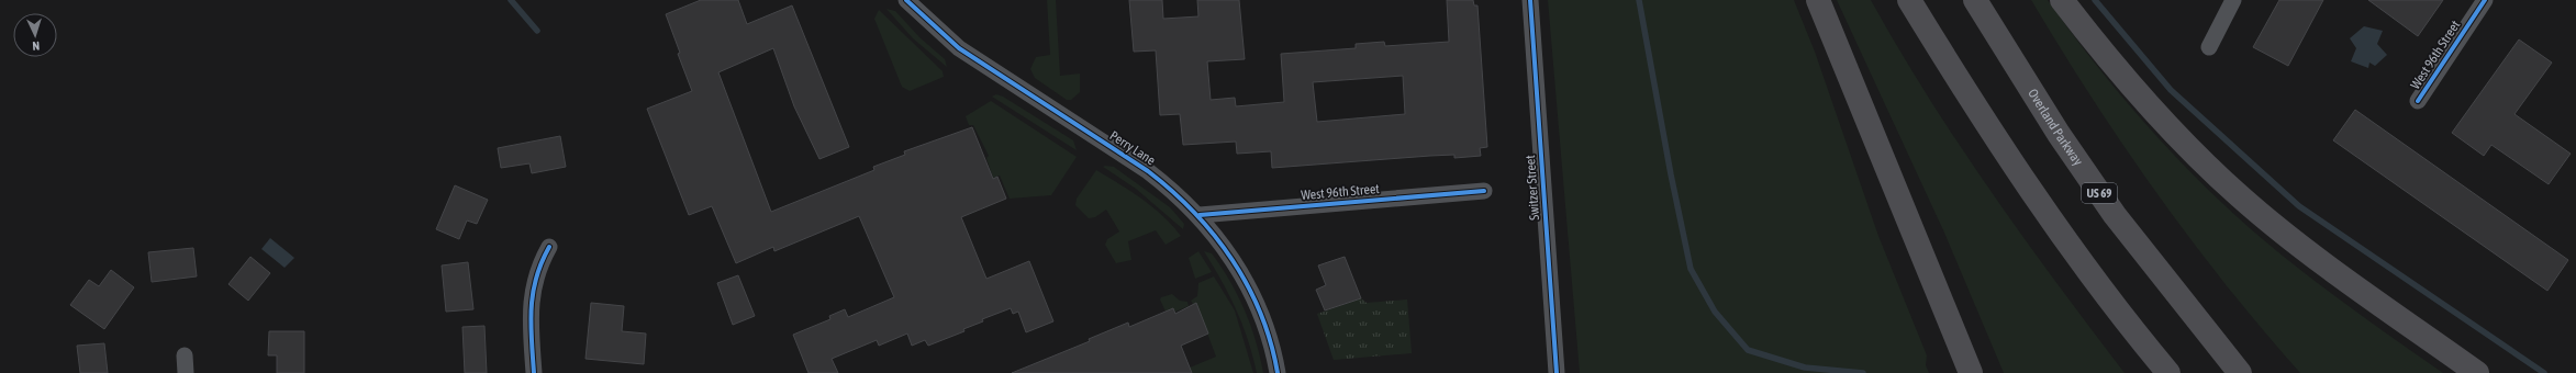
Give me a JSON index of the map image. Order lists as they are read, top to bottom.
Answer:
{
  "streets": {
    "highway": ["Overland Parkway", "US 69"],
    "street": ["West 96th Street", "Perry Lane", "Switzer Street"]
  },
  "crossings": [
    ["West 96th Street", "Perry Lane"]
  ],
  "north": "bottom"
}
